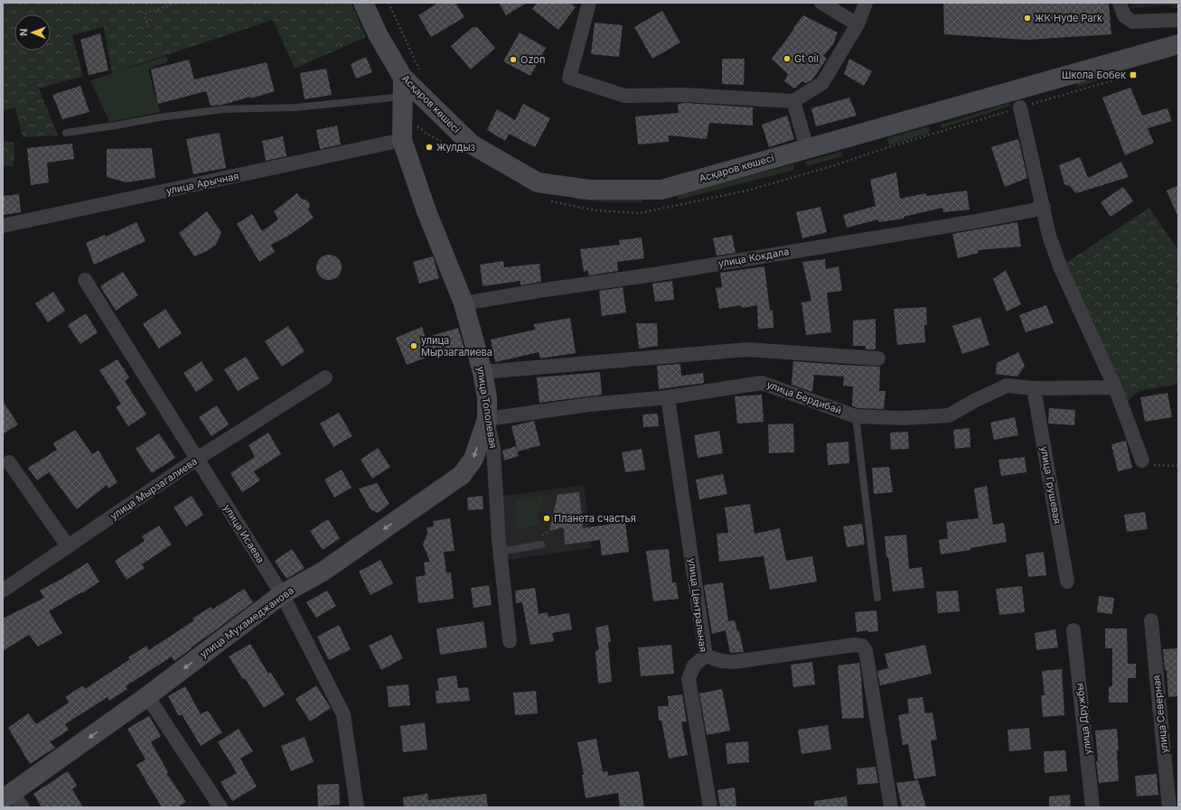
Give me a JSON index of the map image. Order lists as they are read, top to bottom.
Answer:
{
  "streets": {
    "street": [
      "Асқаров көшесі",
      "улица Арычная",
      "улица Кокдала",
      "улица Бердибай",
      "улица Тополевая",
      "улица Грушевая",
      "улица Мырзагалиева",
      "улица Исаева",
      "улица Центральная",
      "улица Мухамеджанова",
      "улица Северная",
      "улица Дружбы"
    ]
  },
  "crossings": [
    ["Асқаров көшесі", "улица Тополевая"],
    ["улица Арычная", "улица Тополевая"],
    ["улица Кокдала", "улица Тополевая"],
    ["улица Бердибай", "улица Тополевая"],
    ["улица Бердибай", "улица Грушевая"],
    ["улица Бердибай", "улица Центральная"],
    ["улица Бердибай", "улица Мухамеджанова"],
    ["улица Тополевая", "улица Мухамеджанова"],
    ["улица Мырзагалиева", "улица Исаева"],
    ["улица Исаева", "улица Мухамеджанова"]
  ],
  "one_way": ["улица Мухамеджанова"],
  "places": {
    "other": [
      "ЖК Hyde Park",
      "Gt oil",
      "Ozon",
      "Жулдыз",
      "улица Мырзагалиева",
      "Планета счастья"
    ],
    "transit": ["Школа Бобек"]
  },
  "north": "left"
}
